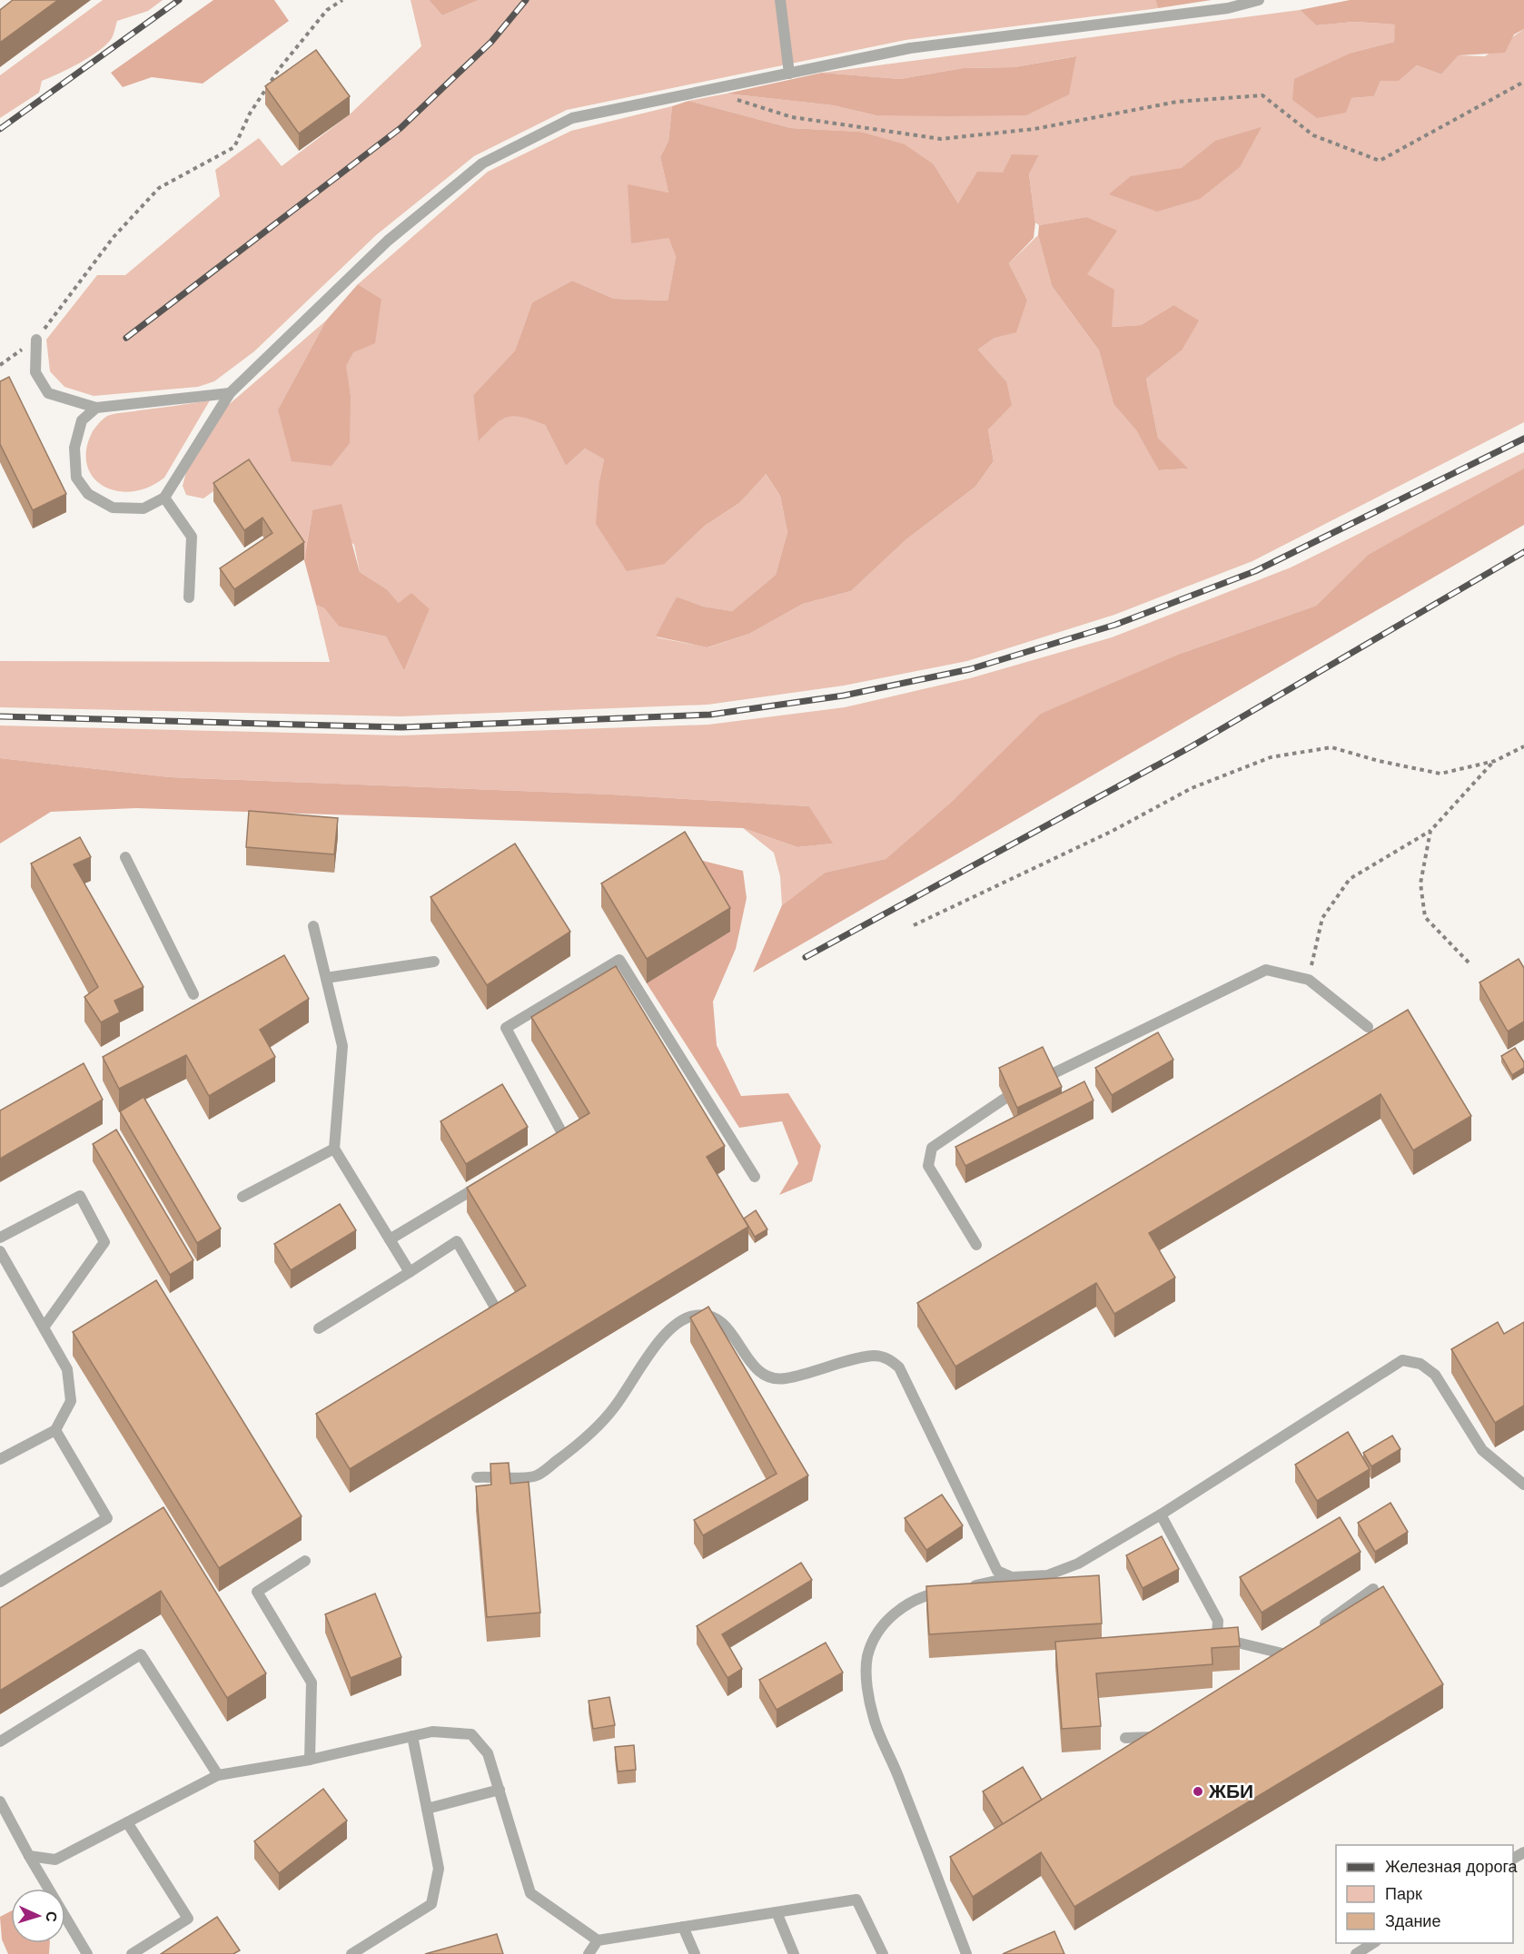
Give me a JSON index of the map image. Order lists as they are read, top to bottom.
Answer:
{
  "places": ["ЖБИ"],
  "legend": ["Железная дорога", "Парк", "Здание"],
  "north": "right"
}
